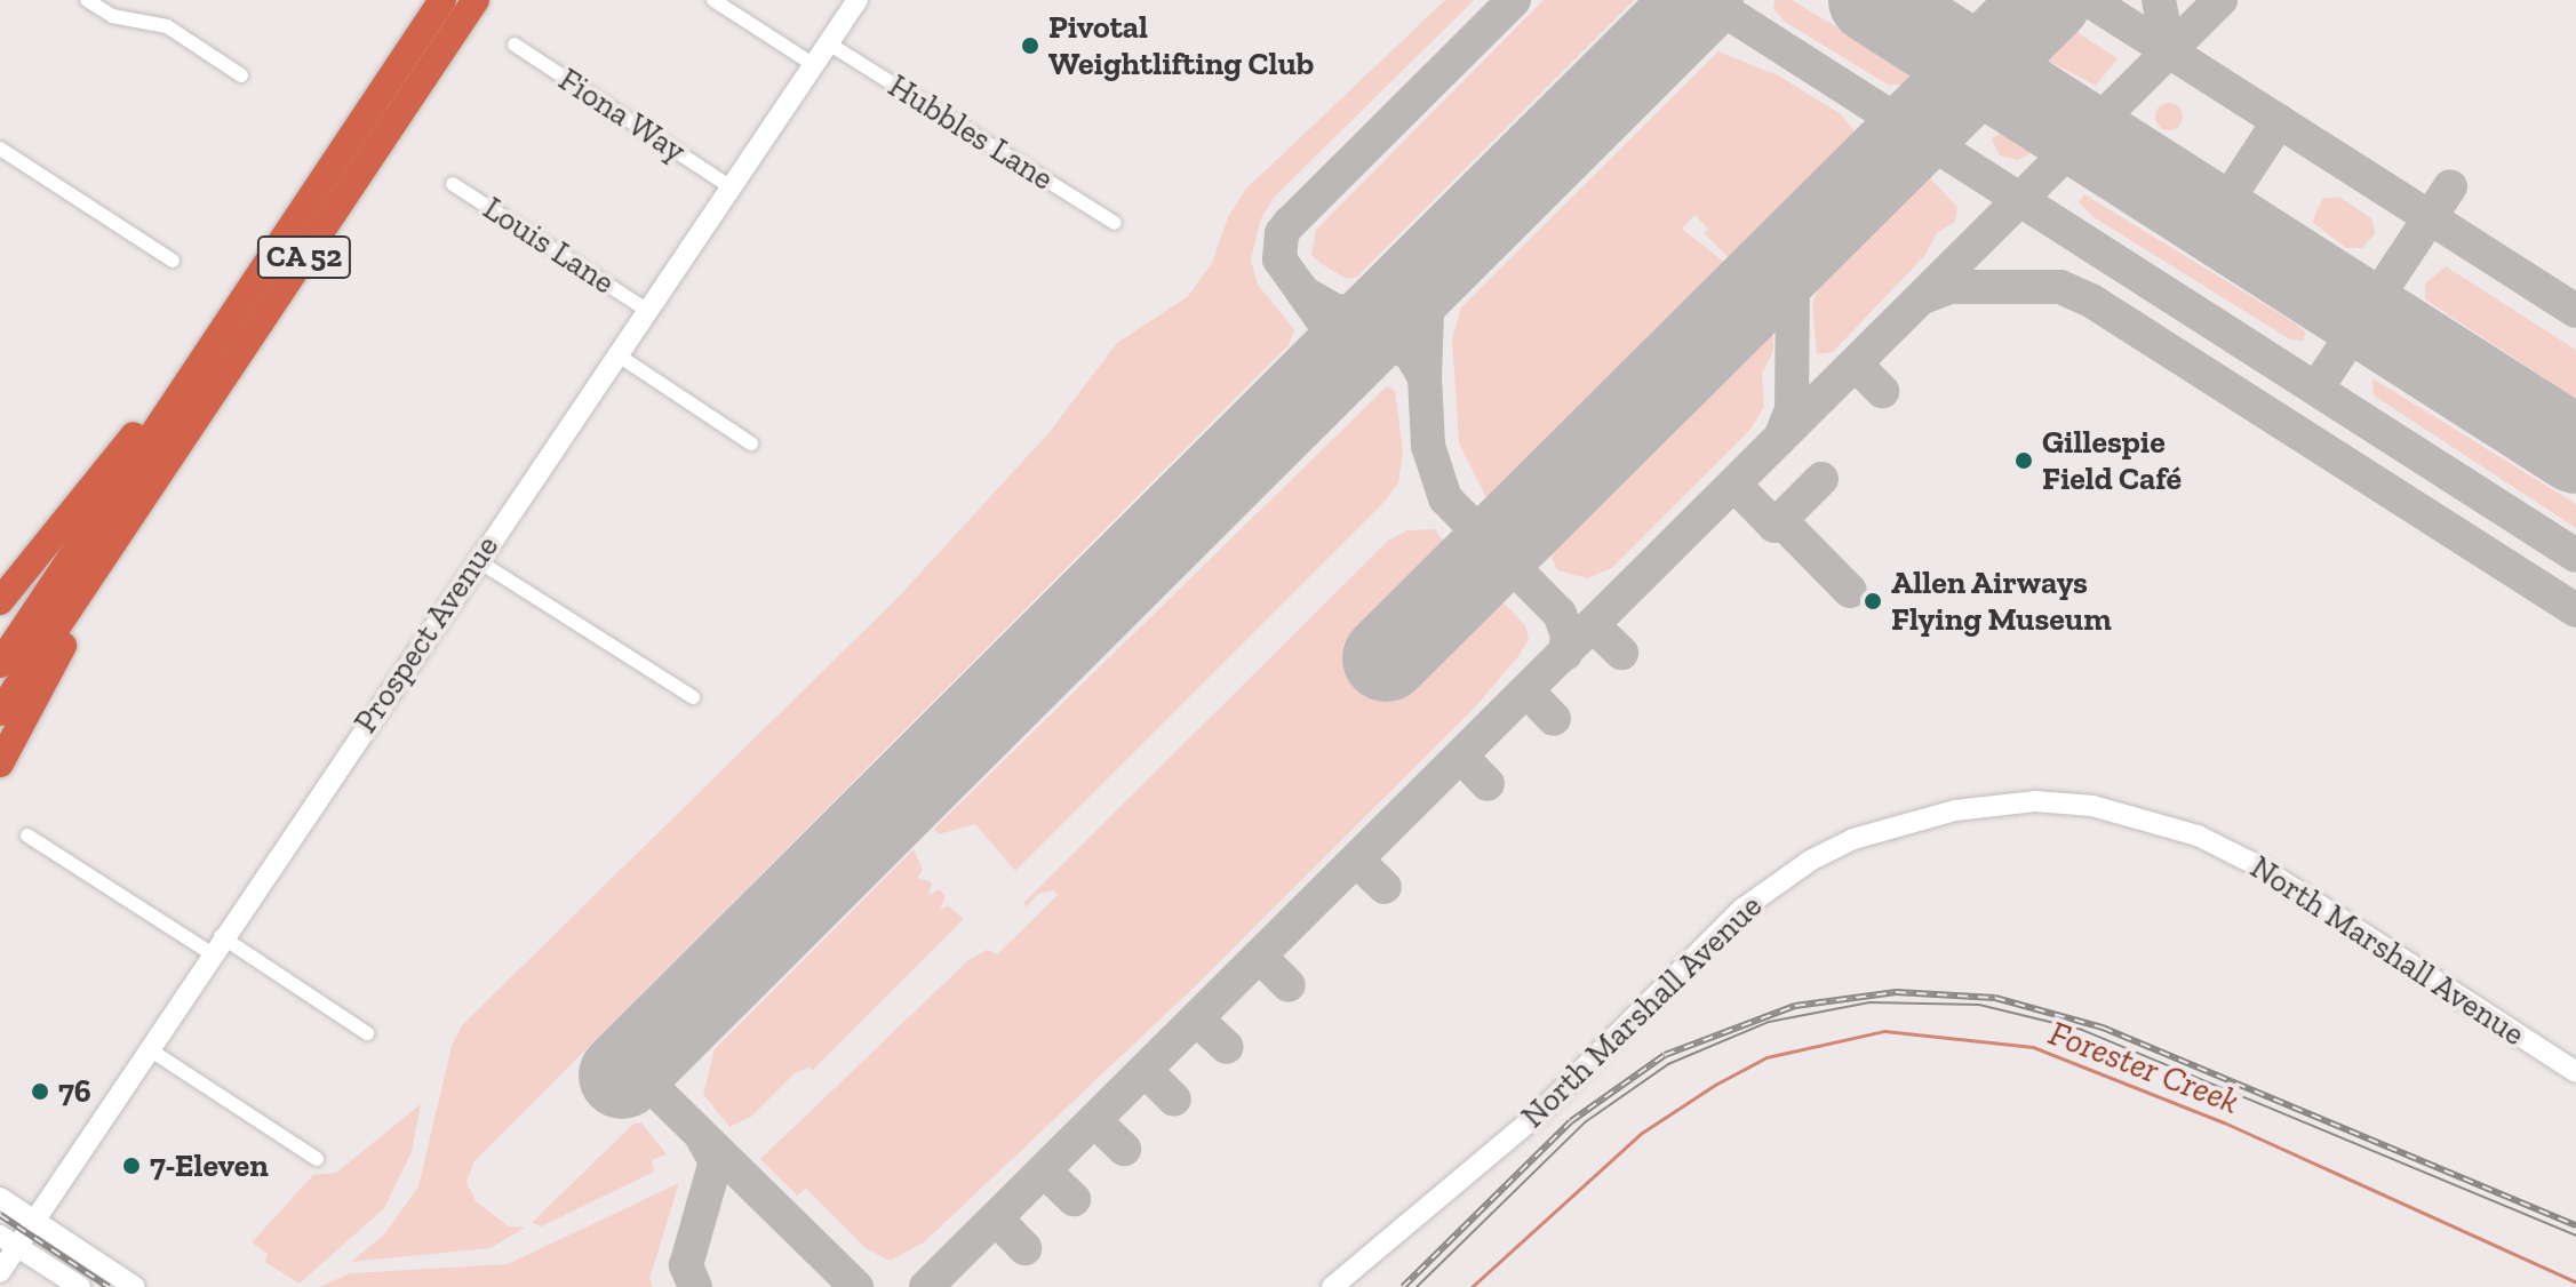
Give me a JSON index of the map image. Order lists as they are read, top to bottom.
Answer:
{
  "streets": {
    "highway": ["CA 52"],
    "main road": ["Prospect Avenue", "North Marshall Avenue"],
    "street": ["Fiona Way", "Hubbles Lane", "Louis Lane"]
  },
  "crossings": [
    ["Fiona Way", "Prospect Avenue"],
    ["Hubbles Lane", "Prospect Avenue"],
    ["Louis Lane", "Prospect Avenue"]
  ],
  "water": ["Forester Creek"],
  "places": [
    "Pivotal Weightlifting Club",
    "Gillespie Field Café",
    "Allen Airways Flying Museum",
    "76",
    "7-Eleven"
  ]
}
